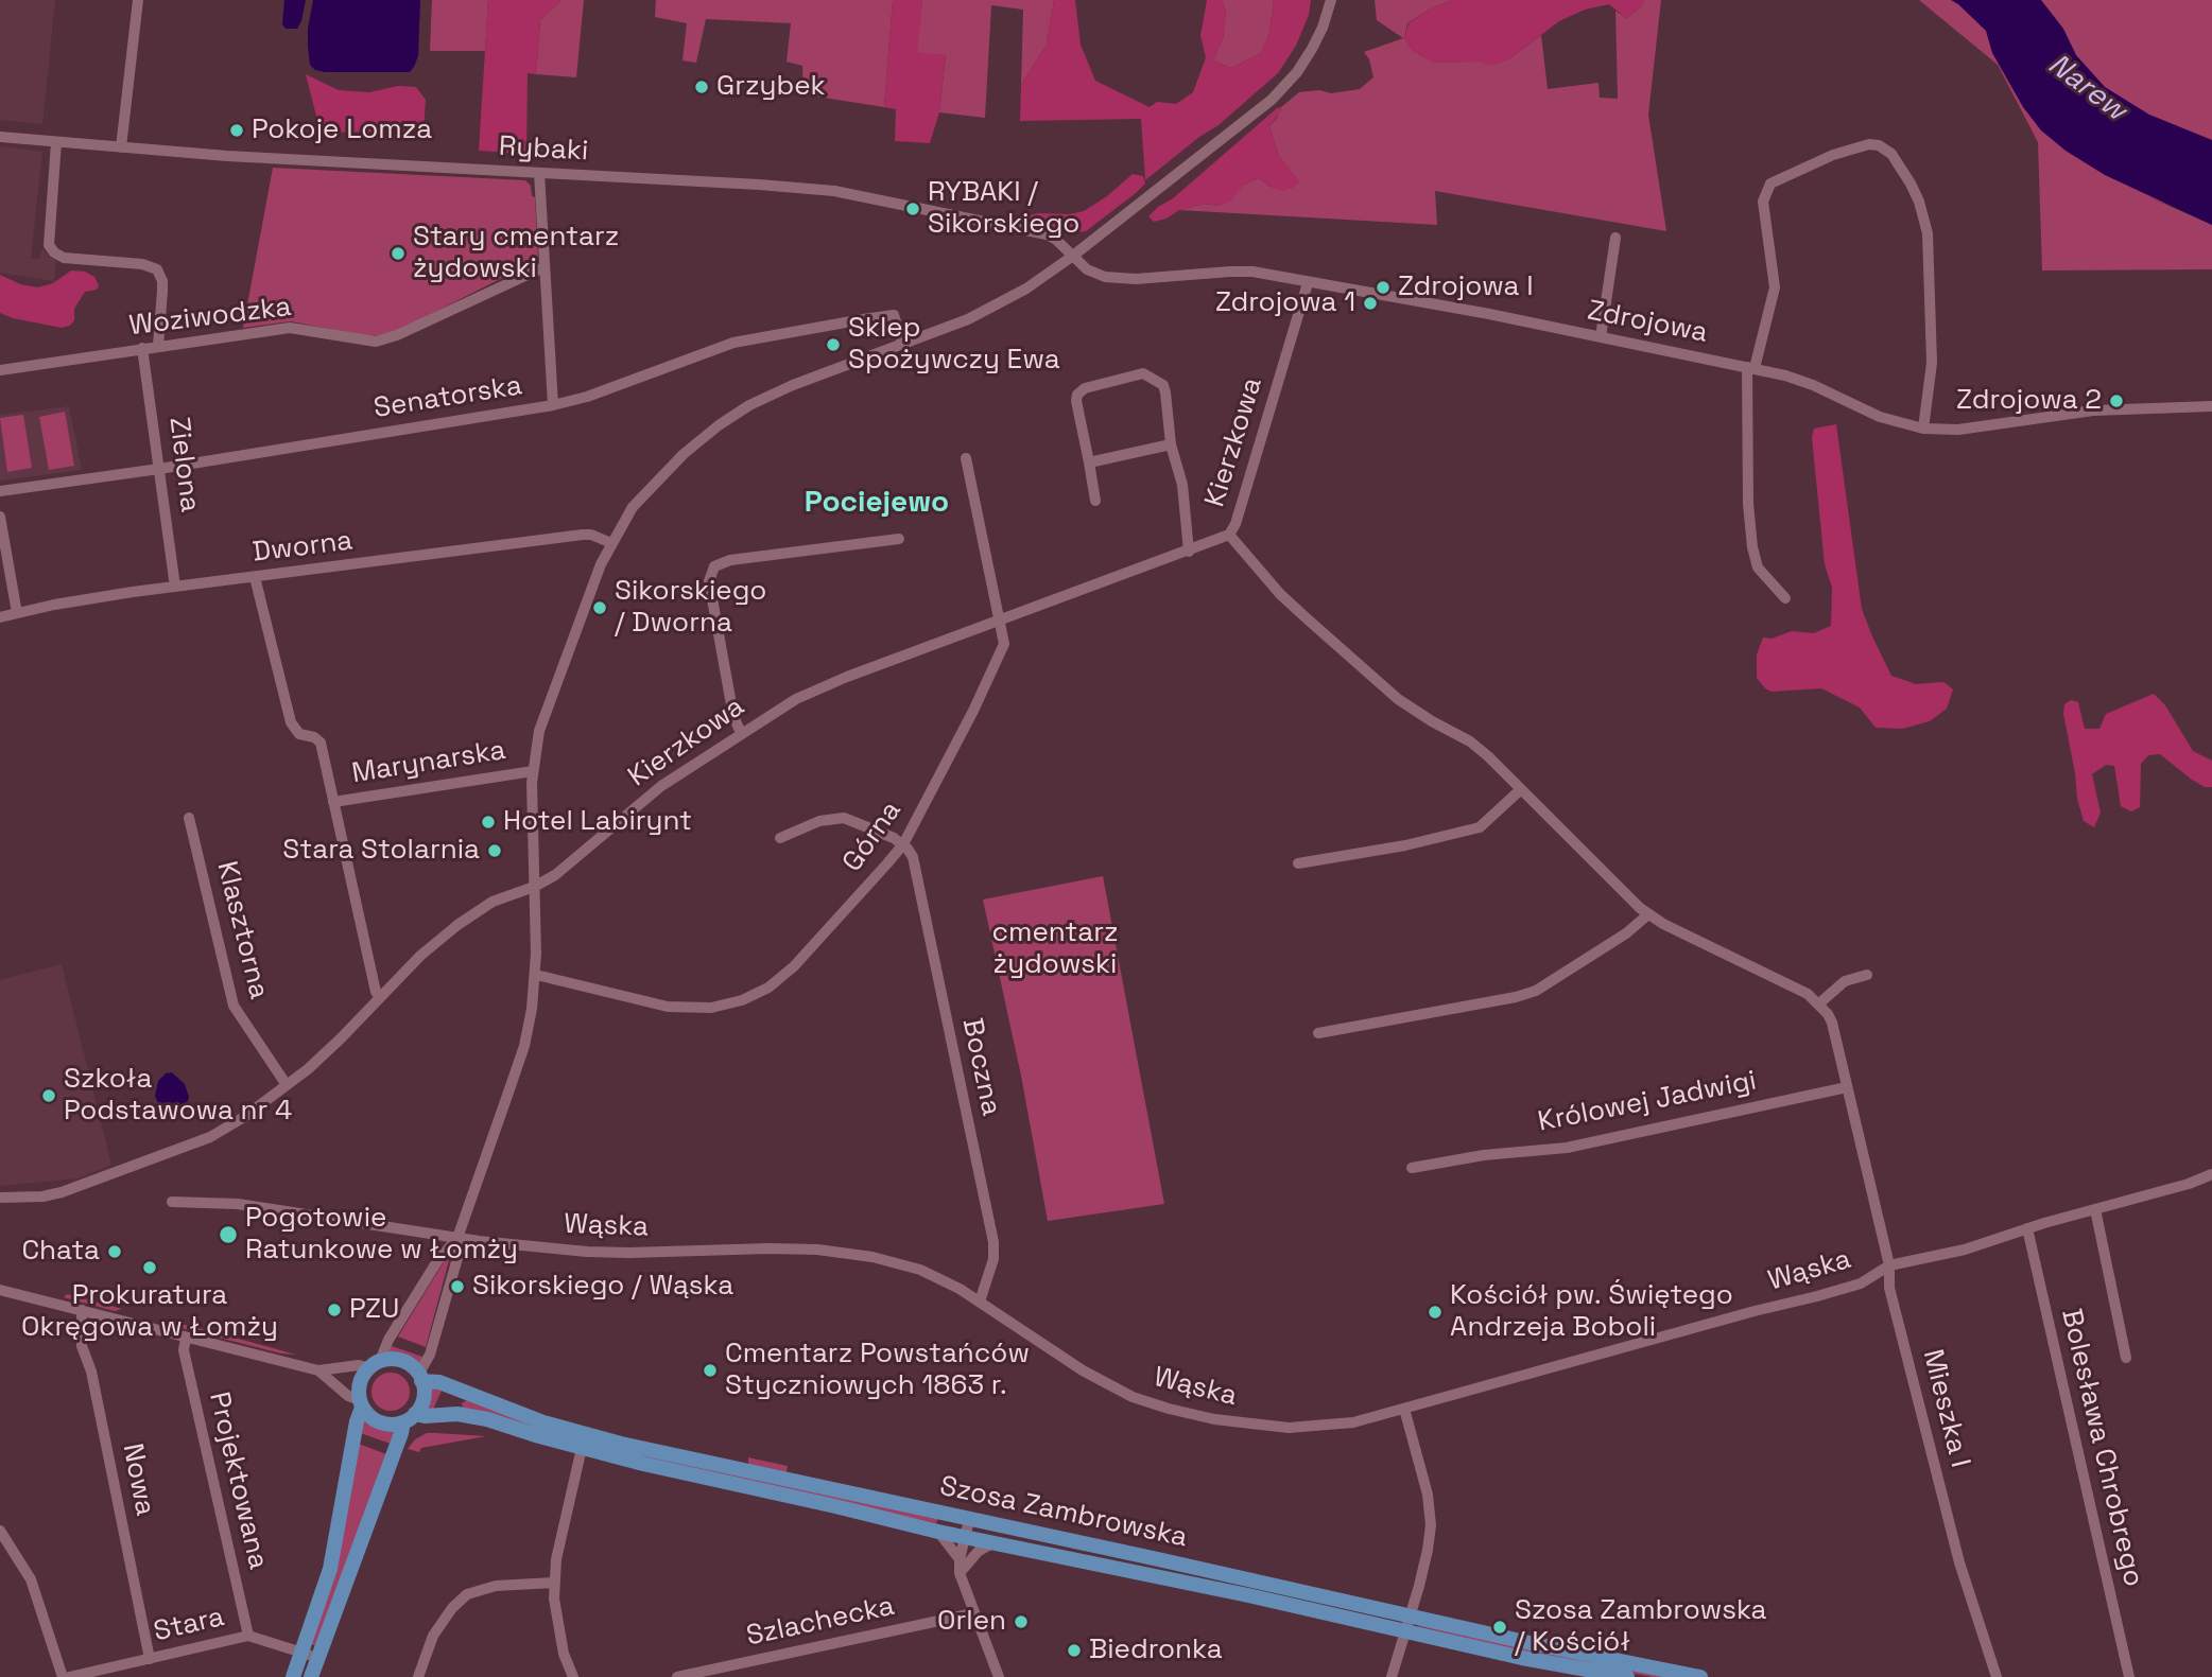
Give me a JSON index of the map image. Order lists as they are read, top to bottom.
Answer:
{
  "streets": {
    "main road": ["Szosa Zambrowska"],
    "street": [
      "Rybaki",
      "Woziwodzka",
      "Zdrojowa",
      "Senatorska",
      "Kierzkowa",
      "Zielona",
      "Dworna",
      "Marynarska",
      "Górna",
      "Klasztorna",
      "Boczna",
      "Królowej Jadwigi",
      "Wąska",
      "Mieszka I",
      "Bolesława Chrobrego",
      "Nowa",
      "Projektowana",
      "Szlachecka",
      "Stara"
    ]
  },
  "crossings": [
    ["Rybaki", "Zdrojowa"],
    ["Woziwodzka", "Zielona"],
    ["Zdrojowa", "Kierzkowa"],
    ["Senatorska", "Zielona"],
    ["Kierzkowa", "Marynarska"],
    ["Kierzkowa", "Górna"],
    ["Kierzkowa", "Klasztorna"],
    ["Zielona", "Dworna"],
    ["Dworna", "Marynarska"],
    ["Górna", "Boczna"],
    ["Boczna", "Wąska"],
    ["Królowej Jadwigi", "Mieszka I"],
    ["Wąska", "Mieszka I"],
    ["Wąska", "Bolesława Chrobrego"],
    ["Nowa", "Stara"],
    ["Projektowana", "Stara"]
  ],
  "districts": ["Pociejewo"],
  "water": ["Narew"],
  "parks": ["cmentarz żydowski"],
  "places": [
    "Grzybek",
    "Pokoje Lomza",
    "RYBAKI / Sikorskiego",
    "Stary cmentarz żydowski",
    "Zdrojowa I",
    "Zdrojowa 1",
    "Sklep Spożywczy Ewa",
    "Zdrojowa 2",
    "Sikorskiego / Dworna",
    "Hotel Labirynt",
    "Stara Stolarnia",
    "Szkoła Podstawowa nr 4",
    "Pogotowie Ratunkowe w Łomży",
    "Chata",
    "Prokuratura Okręgowa w Łomży",
    "Sikorskiego / Wąska",
    "PZU",
    "Kościół pw. Świętego Andrzeja Boboli",
    "Cmentarz Powstańców Styczniowych 1863 r.",
    "Orlen",
    "Szosa Zambrowska / Kościół",
    "Biedronka"
  ]
}
